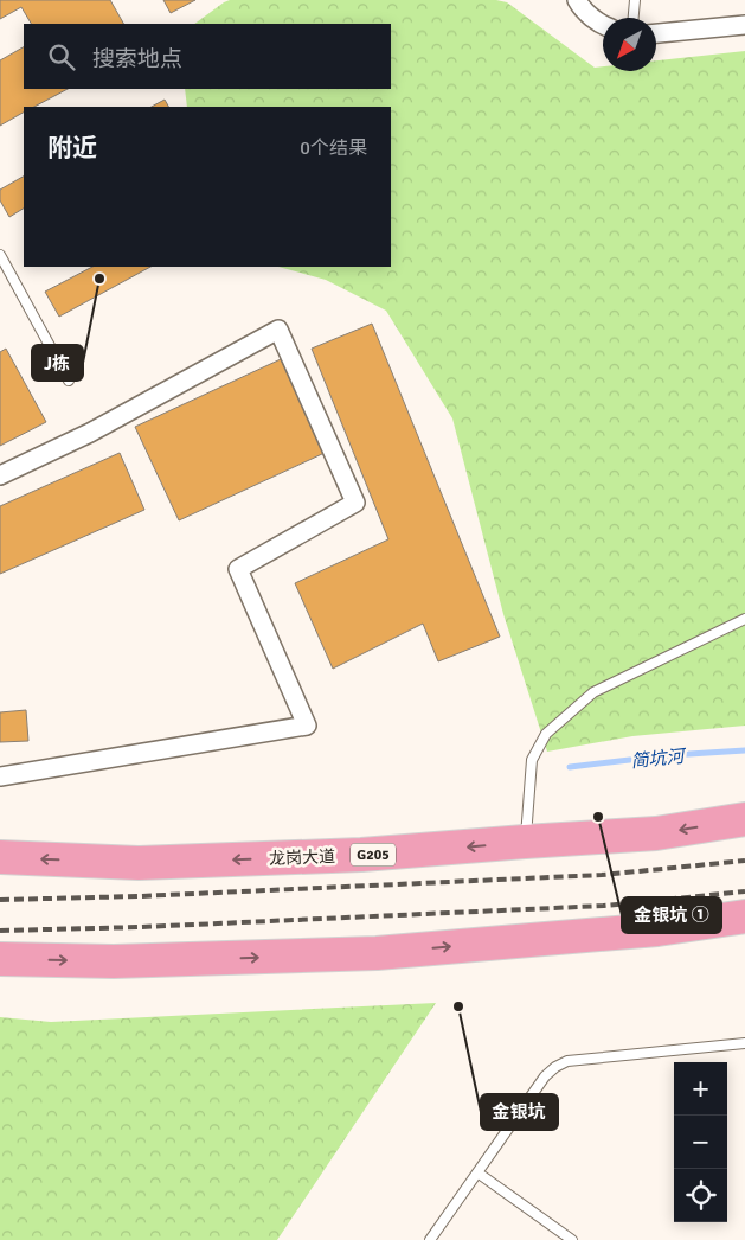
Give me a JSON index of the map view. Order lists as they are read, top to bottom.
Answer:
{
  "streets": {
    "highway": ["G205", "龙岗大道"]
  },
  "water": ["简坑河"],
  "places": ["J栋", "金银坑 ①", "金银坑"],
  "north": "bottom left",
  "page": {
    "search": "搜索地点",
    "heading": ["附近", "0个结果"],
    "map_buttons": ["+", "−"]
  }
}
